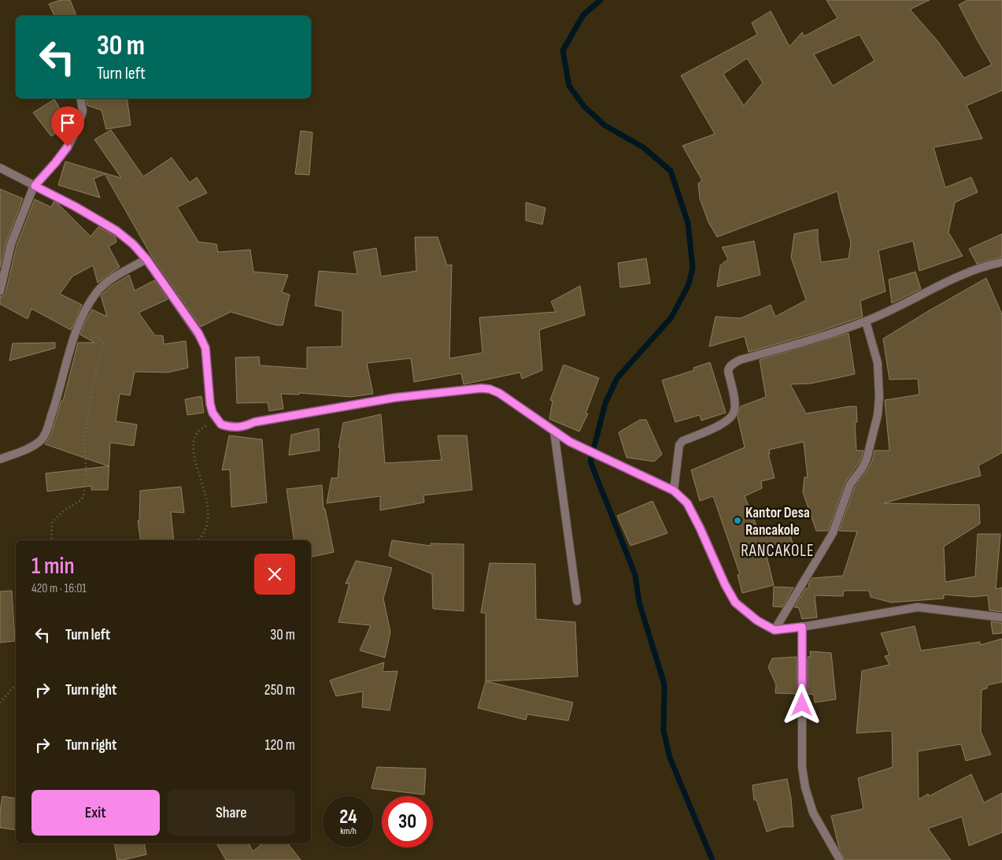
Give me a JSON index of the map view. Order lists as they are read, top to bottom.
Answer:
{
  "districts": ["RANCAKOLE"],
  "places": ["Kantor Desa Rancakole"],
  "page": {
    "turn": ["30 m", "Turn left"],
    "heading": ["1 min", "420 m · 16:01"],
    "list": [
      {
        "name": "Turn left",
        "value": "30 m"
      },
      {
        "name": "Turn right",
        "value": "250 m"
      },
      {
        "name": "Turn right",
        "value": "120 m"
      }
    ],
    "buttons": ["Exit", "Share"],
    "speed": "24 km/h",
    "limit": "30"
  }
}
